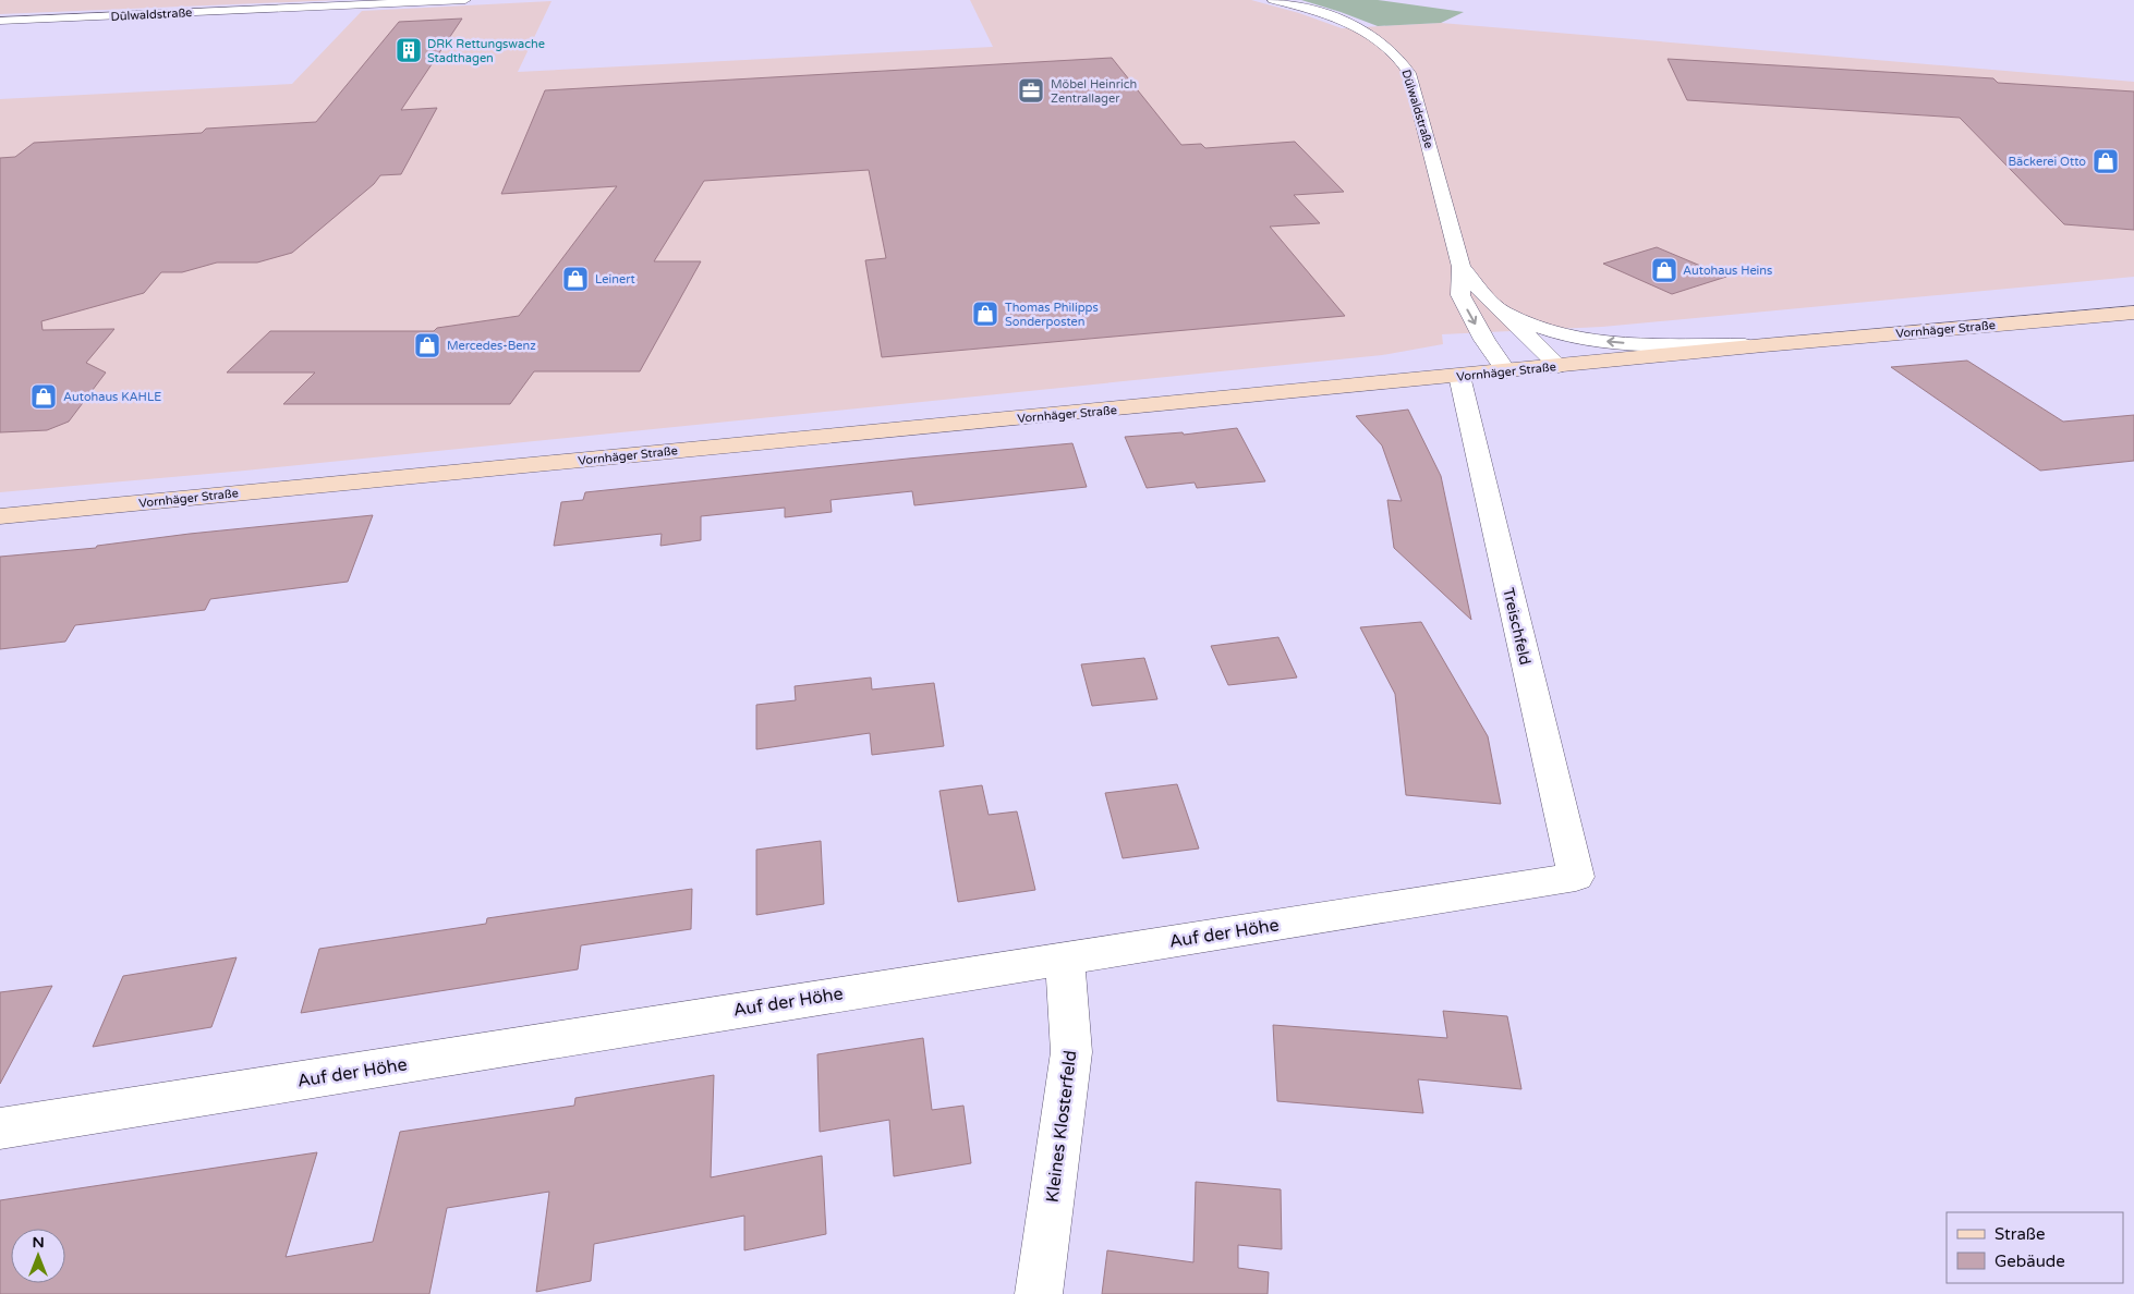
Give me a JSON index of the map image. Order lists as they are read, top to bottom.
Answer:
{
  "streets": {
    "main road": ["Vornhäger Straße"],
    "street": [
      "Dülwaldstraße",
      "Treischfeld",
      "Auf der Höhe",
      "Kleines Klosterfeld"
    ]
  },
  "crossings": [
    ["Dülwaldstraße", "Vornhäger Straße"],
    ["Vornhäger Straße", "Treischfeld"],
    ["Treischfeld", "Auf der Höhe"],
    ["Auf der Höhe", "Kleines Klosterfeld"]
  ],
  "places": {
    "building": ["DRK Rettungswache Stadthagen"],
    "office": ["Möbel Heinrich Zentrallager"],
    "shop": [
      "Bäckerei Otto",
      "Autohaus Heins",
      "Leinert",
      "Thomas Philipps Sonderposten",
      "Mercedes-Benz",
      "Autohaus KAHLE"
    ]
  },
  "legend": ["Straße", "Gebäude"],
  "north": "top"
}
